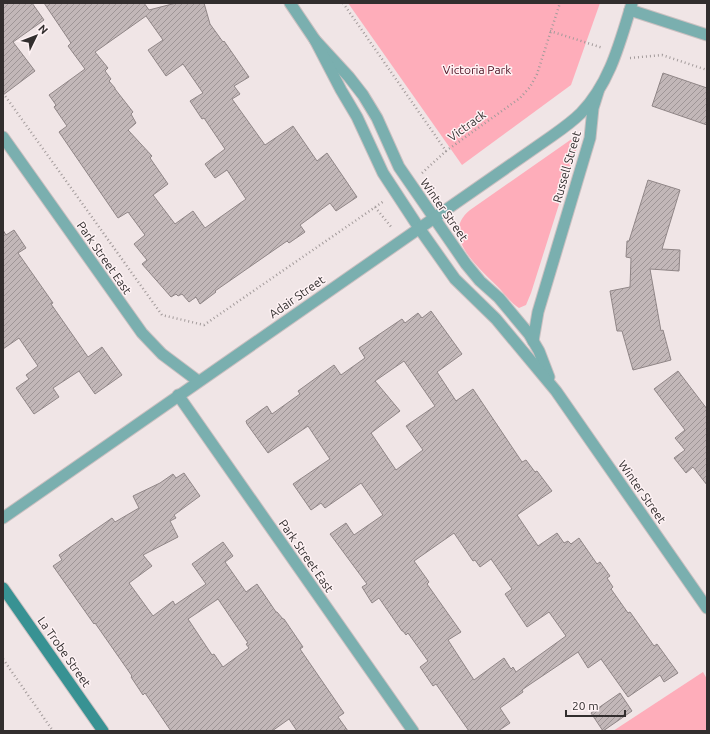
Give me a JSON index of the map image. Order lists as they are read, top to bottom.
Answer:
{
  "streets": {
    "main road": ["La Trobe Street"],
    "street": [
      "Russell Street",
      "Winter Street",
      "Park Street East",
      "Adair Street"
    ],
    "path": ["Victrack"]
  },
  "crossings": [
    ["Russell Street", "Winter Street"],
    ["Russell Street", "Adair Street"],
    ["Winter Street", "Adair Street"],
    ["Park Street East", "Adair Street"]
  ],
  "parks": ["Victoria Park"],
  "scale_bar": "20 m",
  "north": "top right"
}
